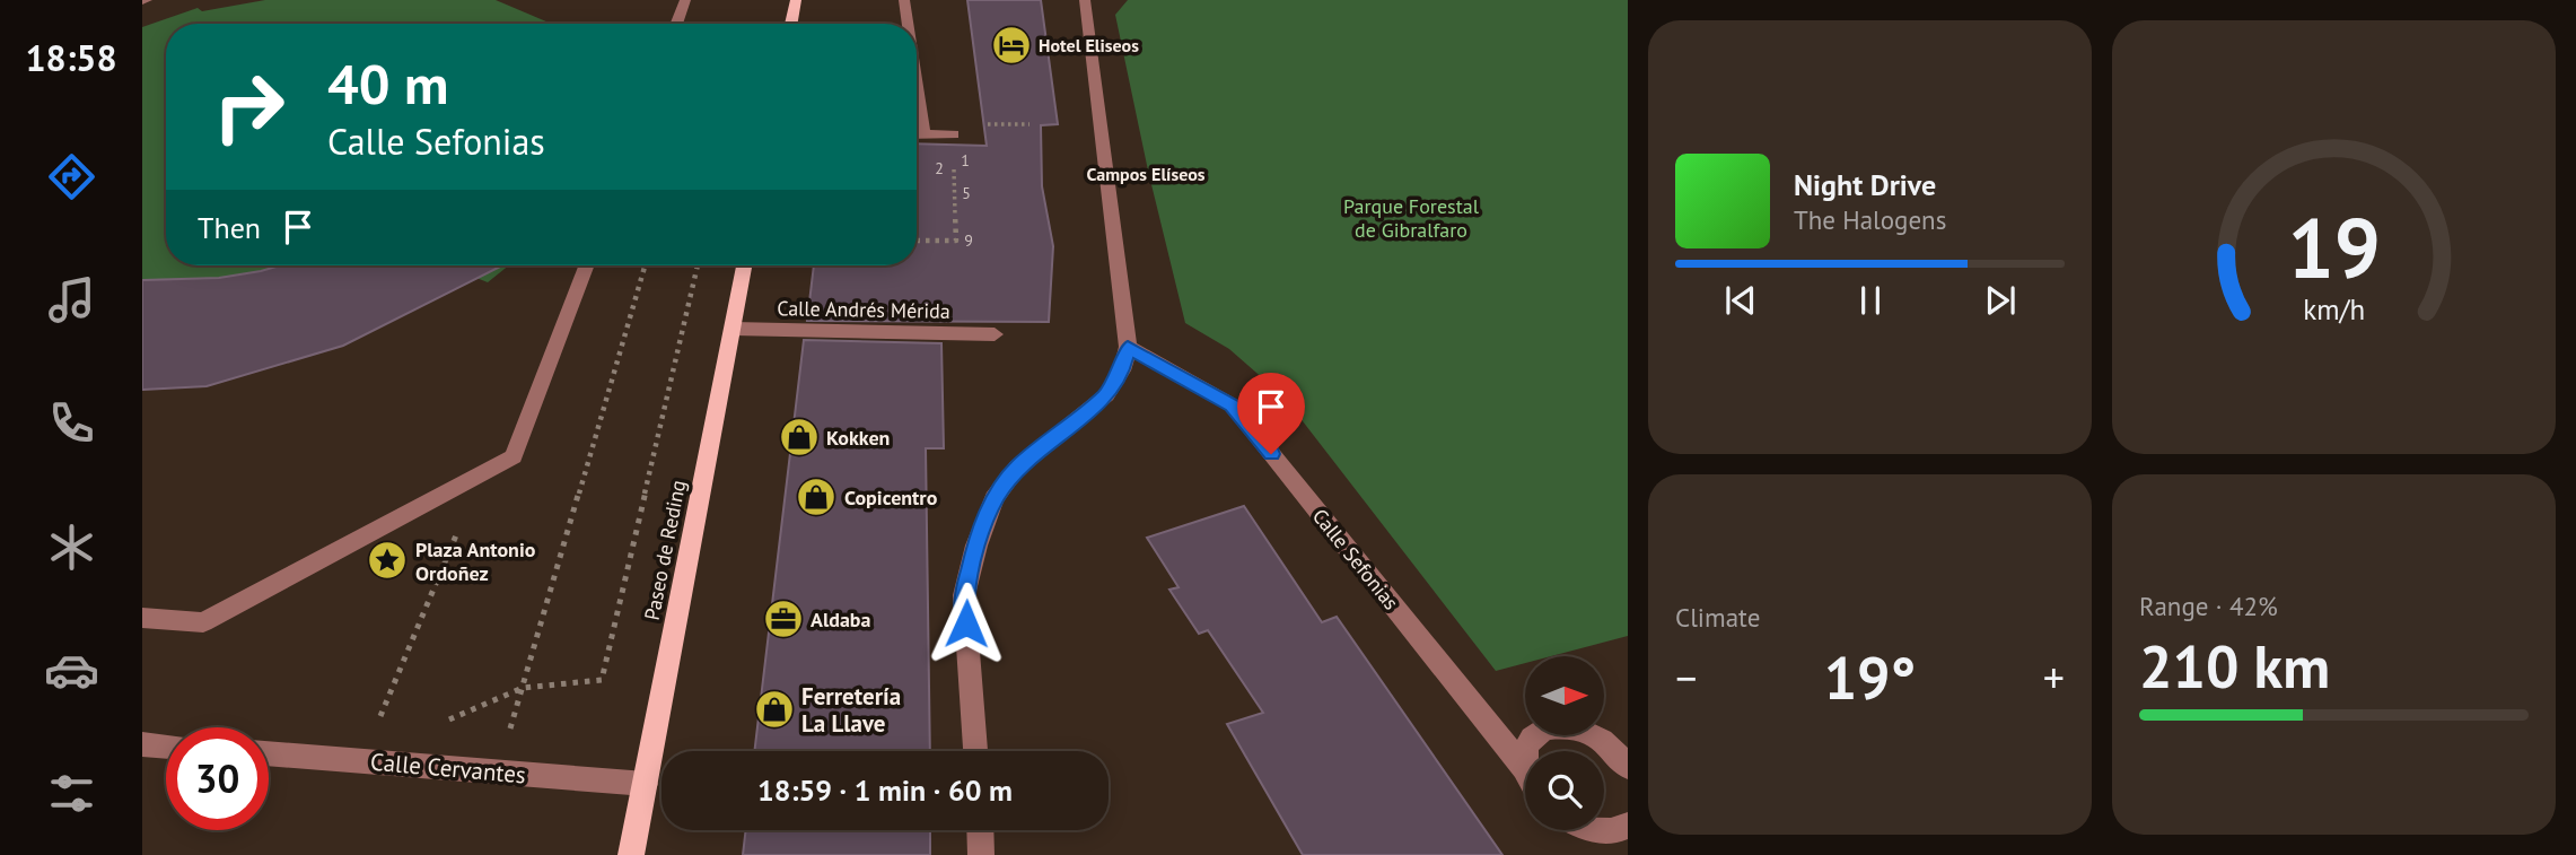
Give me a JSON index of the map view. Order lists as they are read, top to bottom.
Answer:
{
  "streets": {
    "main road": ["Paseo de Reding"],
    "street": ["Calle Andrés Mérida", "Calle Sefonias", "Calle Cervantes"]
  },
  "crossings": [
    ["Calle Andrés Mérida", "Paseo de Reding"],
    ["Paseo de Reding", "Calle Cervantes"]
  ],
  "districts": ["Campos Elíseos"],
  "parks": ["Parque Forestal de Gibralfaro"],
  "places": {
    "hotel": ["Hotel Eliseos"],
    "shop": ["Kokken", "Copicentro", "Ferretería La Llave"],
    "place": ["Plaza Antonio Ordoñez"],
    "office": ["Aldaba"]
  },
  "house_numbers": [
    "1",
    "2",
    "5",
    "9"
  ],
  "north": "right",
  "page": {
    "tabs": "18:58",
    "turn": ["40 m", "Calle Sefonias"],
    "song": ["Night Drive", "The Halogens"],
    "then": "Then",
    "tile": [
      "Climate",
      ["Range · 42%", "210 km"]
    ],
    "heat": ["−", "19°", "+"],
    "limit": "30",
    "trip": "18:59 · 1 min · 60 m",
    "gauge": ["19", "km/h"]
  }
}
